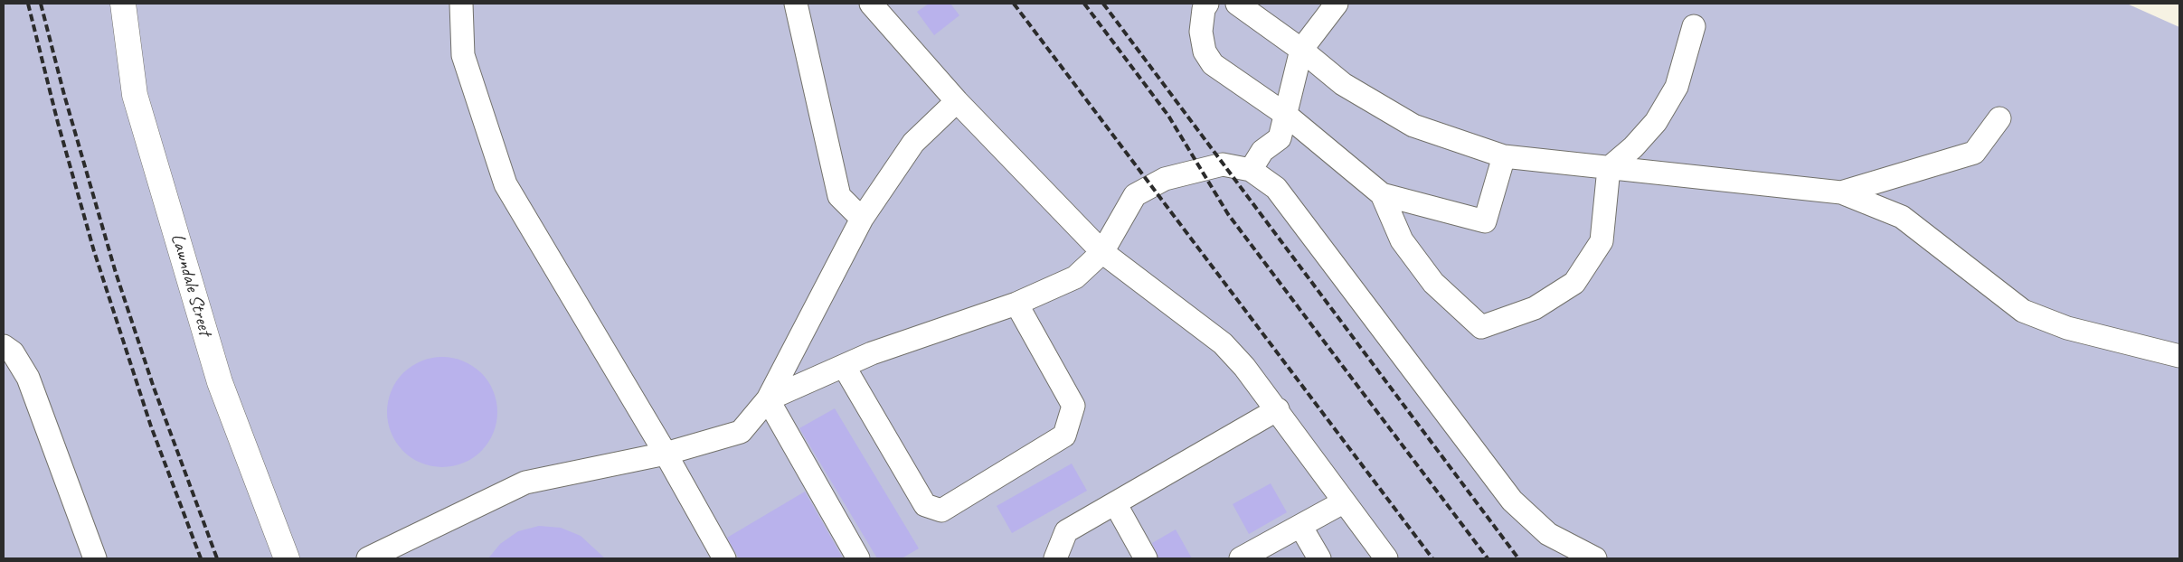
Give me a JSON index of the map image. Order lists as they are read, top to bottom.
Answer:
{
  "streets": {
    "main road": ["Lawndale Street"]
  }
}
